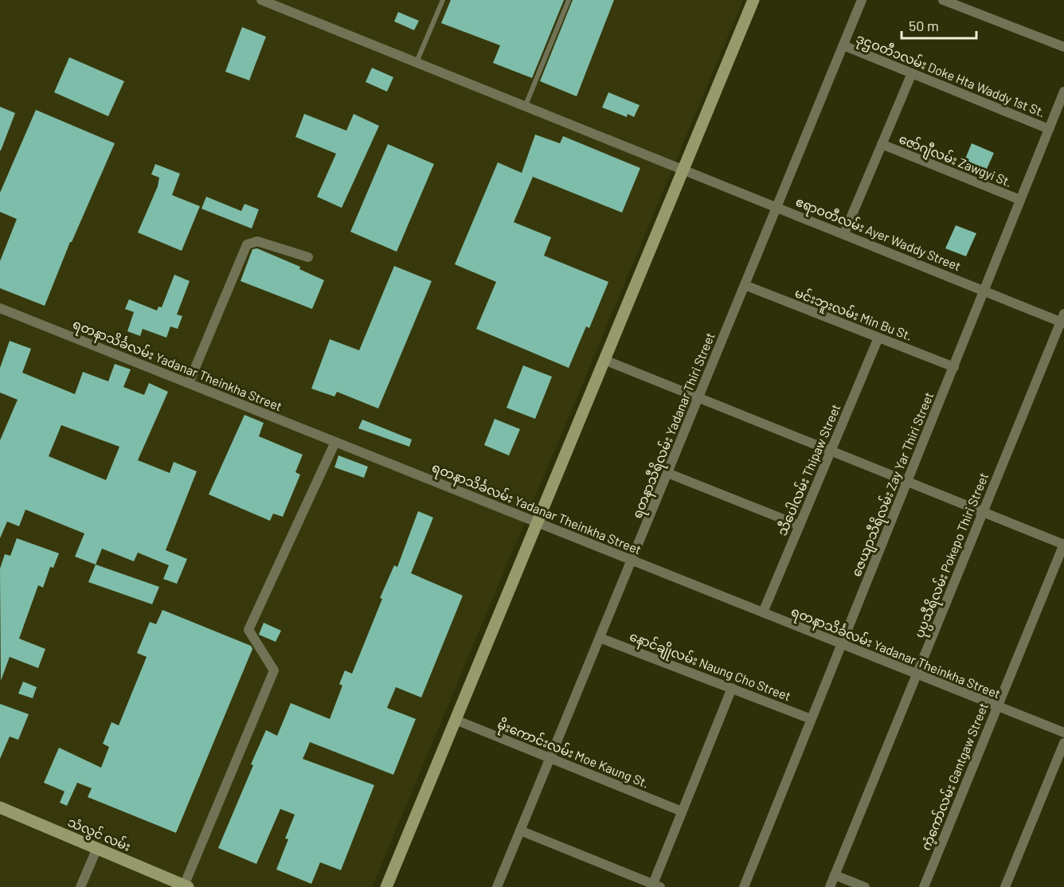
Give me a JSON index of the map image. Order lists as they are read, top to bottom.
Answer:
{
  "streets": {
    "street": [
      "ဒုဌဝတီ၁လမ်း Doke Hta Waddy 1st St.",
      "ဇော်ဂျီလမ်း Zawgyi St.",
      "ဧရာဝတီလမ်း Ayer Waddy Street",
      "မင်းဘူးလမ်း Min Bu St.",
      "ရတနာသိင်္ခလမ်း Yadanar Theinkha Street",
      "ရတနာသီရိလမ်း Yadanar Thiri Street",
      "သီပေါလမ်း Thipaw Street",
      "ဇေယျာသီရိလမ်း Zay Yar Thiri Street",
      "ပုပ္ပသီရိလမ်း Pokepo Thiri Street",
      "နောင်ချိုလမ်း Naung Cho Street",
      "မိုးကောင်းလမ်း Moe Kaung St.",
      "ကံ့ကော်လမ်း Gantgaw Street",
      "သံလွင် လမ်း"
    ]
  },
  "crossings": [
    ["ဒုဌဝတီ၁လမ်း Doke Hta Waddy 1st St.", "ရတနာသီရိလမ်း Yadanar Thiri Street"],
    ["ဒုဌဝတီ၁လမ်း Doke Hta Waddy 1st St.", "ဇေယျာသီရိလမ်း Zay Yar Thiri Street"],
    ["ဇော်ဂျီလမ်း Zawgyi St.", "ဇေယျာသီရိလမ်း Zay Yar Thiri Street"],
    ["ဧရာဝတီလမ်း Ayer Waddy Street", "ရတနာသီရိလမ်း Yadanar Thiri Street"],
    ["ဧရာဝတီလမ်း Ayer Waddy Street", "ဇေယျာသီရိလမ်း Zay Yar Thiri Street"],
    ["ဧရာဝတီလမ်း Ayer Waddy Street", "ပုပ္ပသီရိလမ်း Pokepo Thiri Street"],
    ["မင်းဘူးလမ်း Min Bu St.", "ရတနာသီရိလမ်း Yadanar Thiri Street"],
    ["မင်းဘူးလမ်း Min Bu St.", "သီပေါလမ်း Thipaw Street"],
    ["မင်းဘူးလမ်း Min Bu St.", "ဇေယျာသီရိလမ်း Zay Yar Thiri Street"],
    ["ရတနာသိင်္ခလမ်း Yadanar Theinkha Street", "ရတနာသီရိလမ်း Yadanar Thiri Street"],
    ["ရတနာသိင်္ခလမ်း Yadanar Theinkha Street", "သီပေါလမ်း Thipaw Street"],
    ["ရတနာသိင်္ခလမ်း Yadanar Theinkha Street", "ဇေယျာသီရိလမ်း Zay Yar Thiri Street"],
    ["ရတနာသိင်္ခလမ်း Yadanar Theinkha Street", "ပုပ္ပသီရိလမ်း Pokepo Thiri Street"],
    ["ရတနာသိင်္ခလမ်း Yadanar Theinkha Street", "ကံ့ကော်လမ်း Gantgaw Street"],
    ["ရတနာသီရိလမ်း Yadanar Thiri Street", "နောင်ချိုလမ်း Naung Cho Street"],
    ["ရတနာသီရိလမ်း Yadanar Thiri Street", "မိုးကောင်းလမ်း Moe Kaung St."],
    ["ဇေယျာသီရိလမ်း Zay Yar Thiri Street", "နောင်ချိုလမ်း Naung Cho Street"]
  ],
  "scale_bar": "50 m"
}
